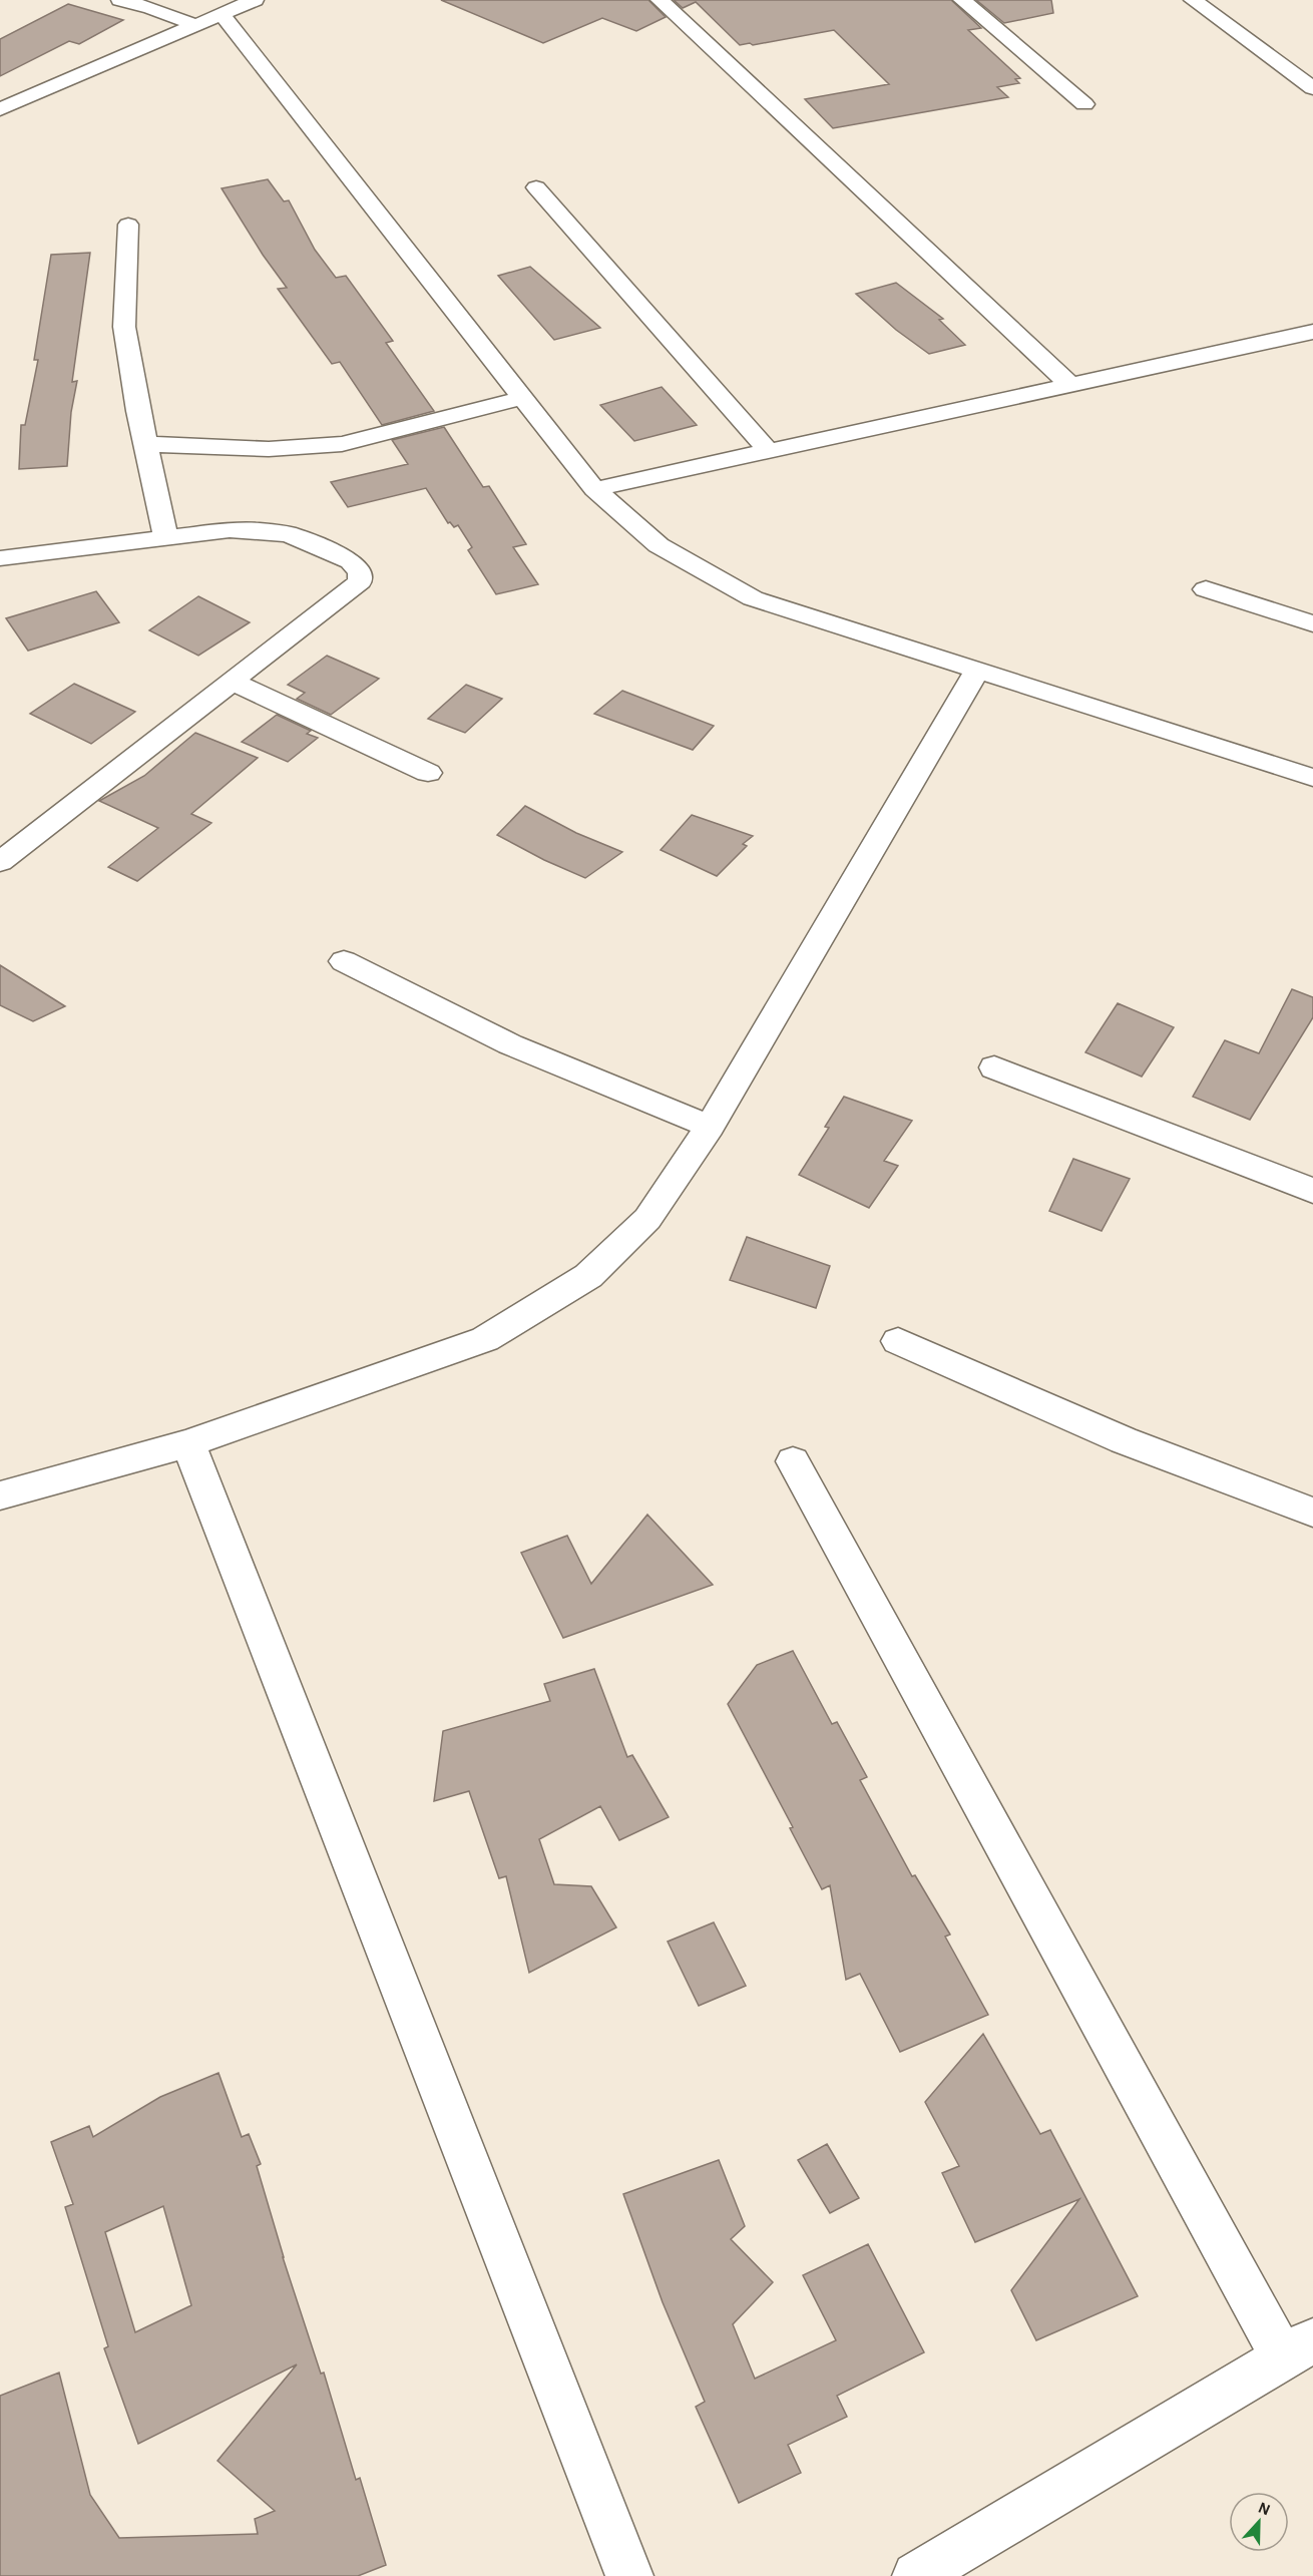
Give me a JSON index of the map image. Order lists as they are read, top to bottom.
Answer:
{
  "north": "top"
}
